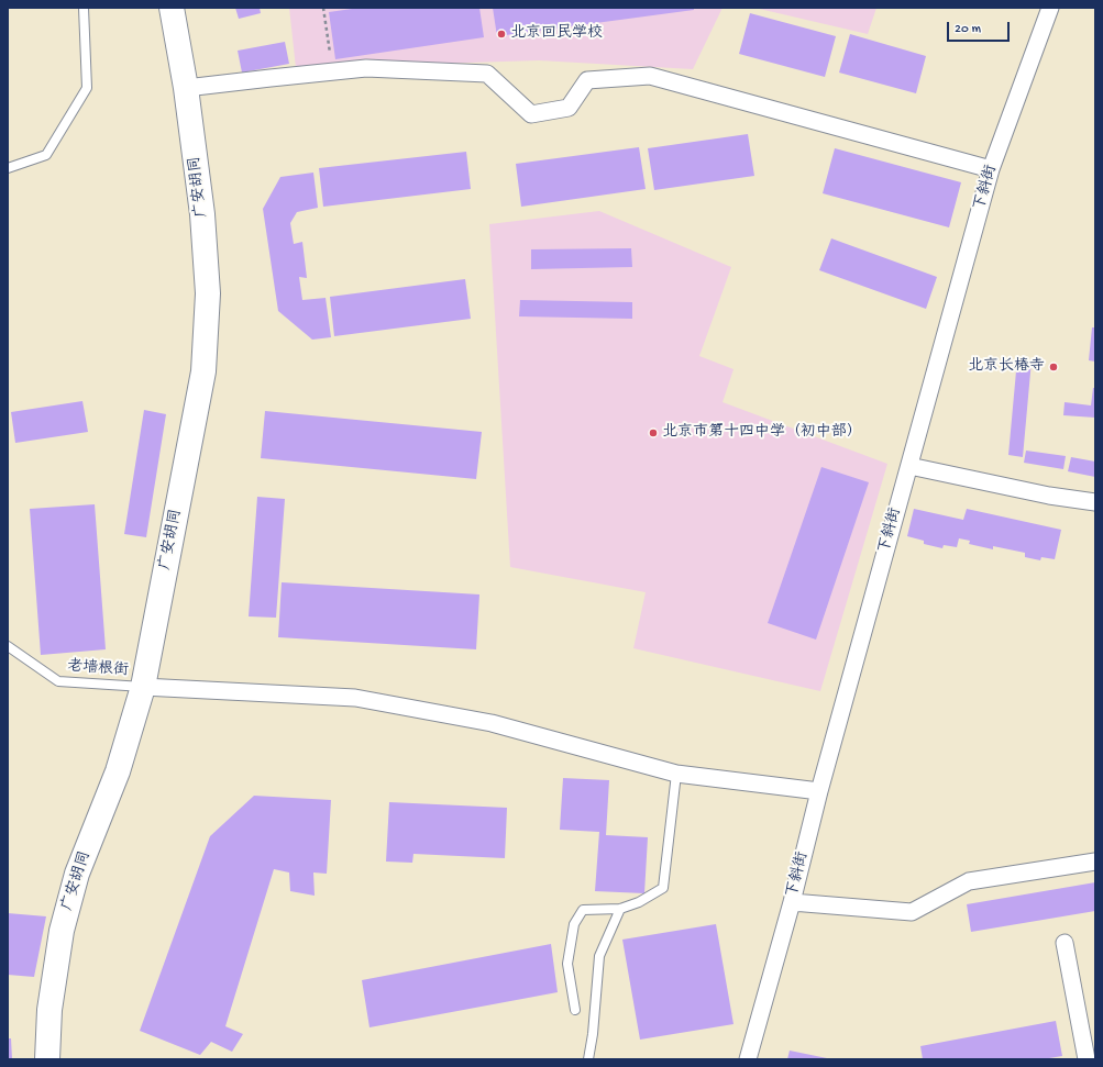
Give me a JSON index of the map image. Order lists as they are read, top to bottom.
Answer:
{
  "streets": {
    "street": ["广安胡同", "下斜街"],
    "lane": ["老墙根街"]
  },
  "crossings": [
    ["广安胡同", "老墙根街"]
  ],
  "places": ["北京回民学校", "北京长椿寺", "北京市第十四中学（初中部）"],
  "scale_bar": "20 m"
}
